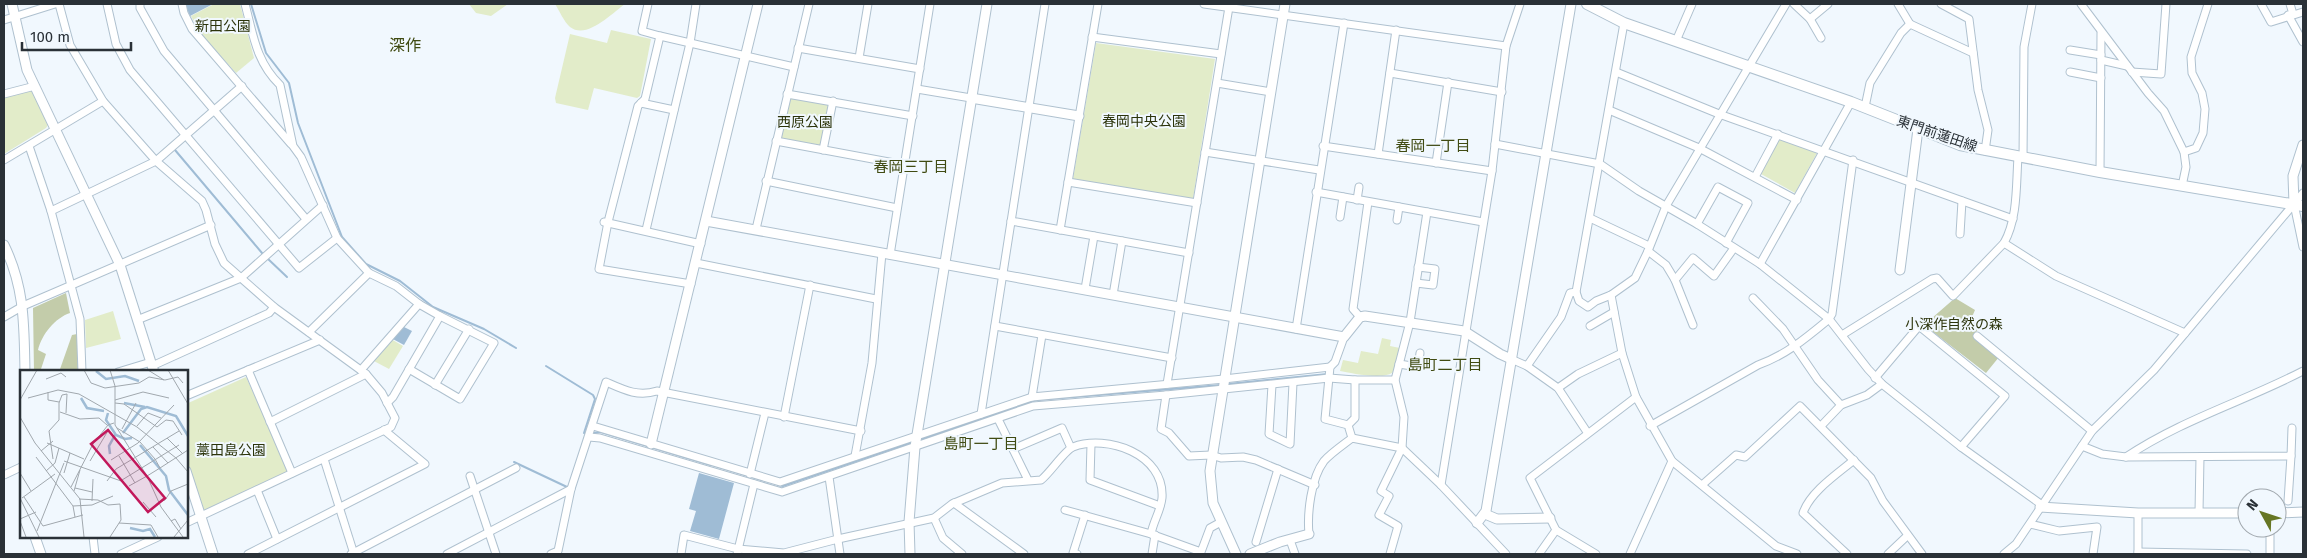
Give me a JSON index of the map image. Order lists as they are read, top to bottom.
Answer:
{
  "streets": {
    "main road": ["東門前蓮田線"]
  },
  "districts": [
    "深作",
    "春岡一丁目",
    "春岡三丁目",
    "島町二丁目",
    "島町一丁目"
  ],
  "parks": [
    "新田公園",
    "春岡中央公園",
    "西原公園",
    "小深作自然の森",
    "藁田島公園"
  ],
  "scale_bar": "100 m",
  "north": "top left"
}
